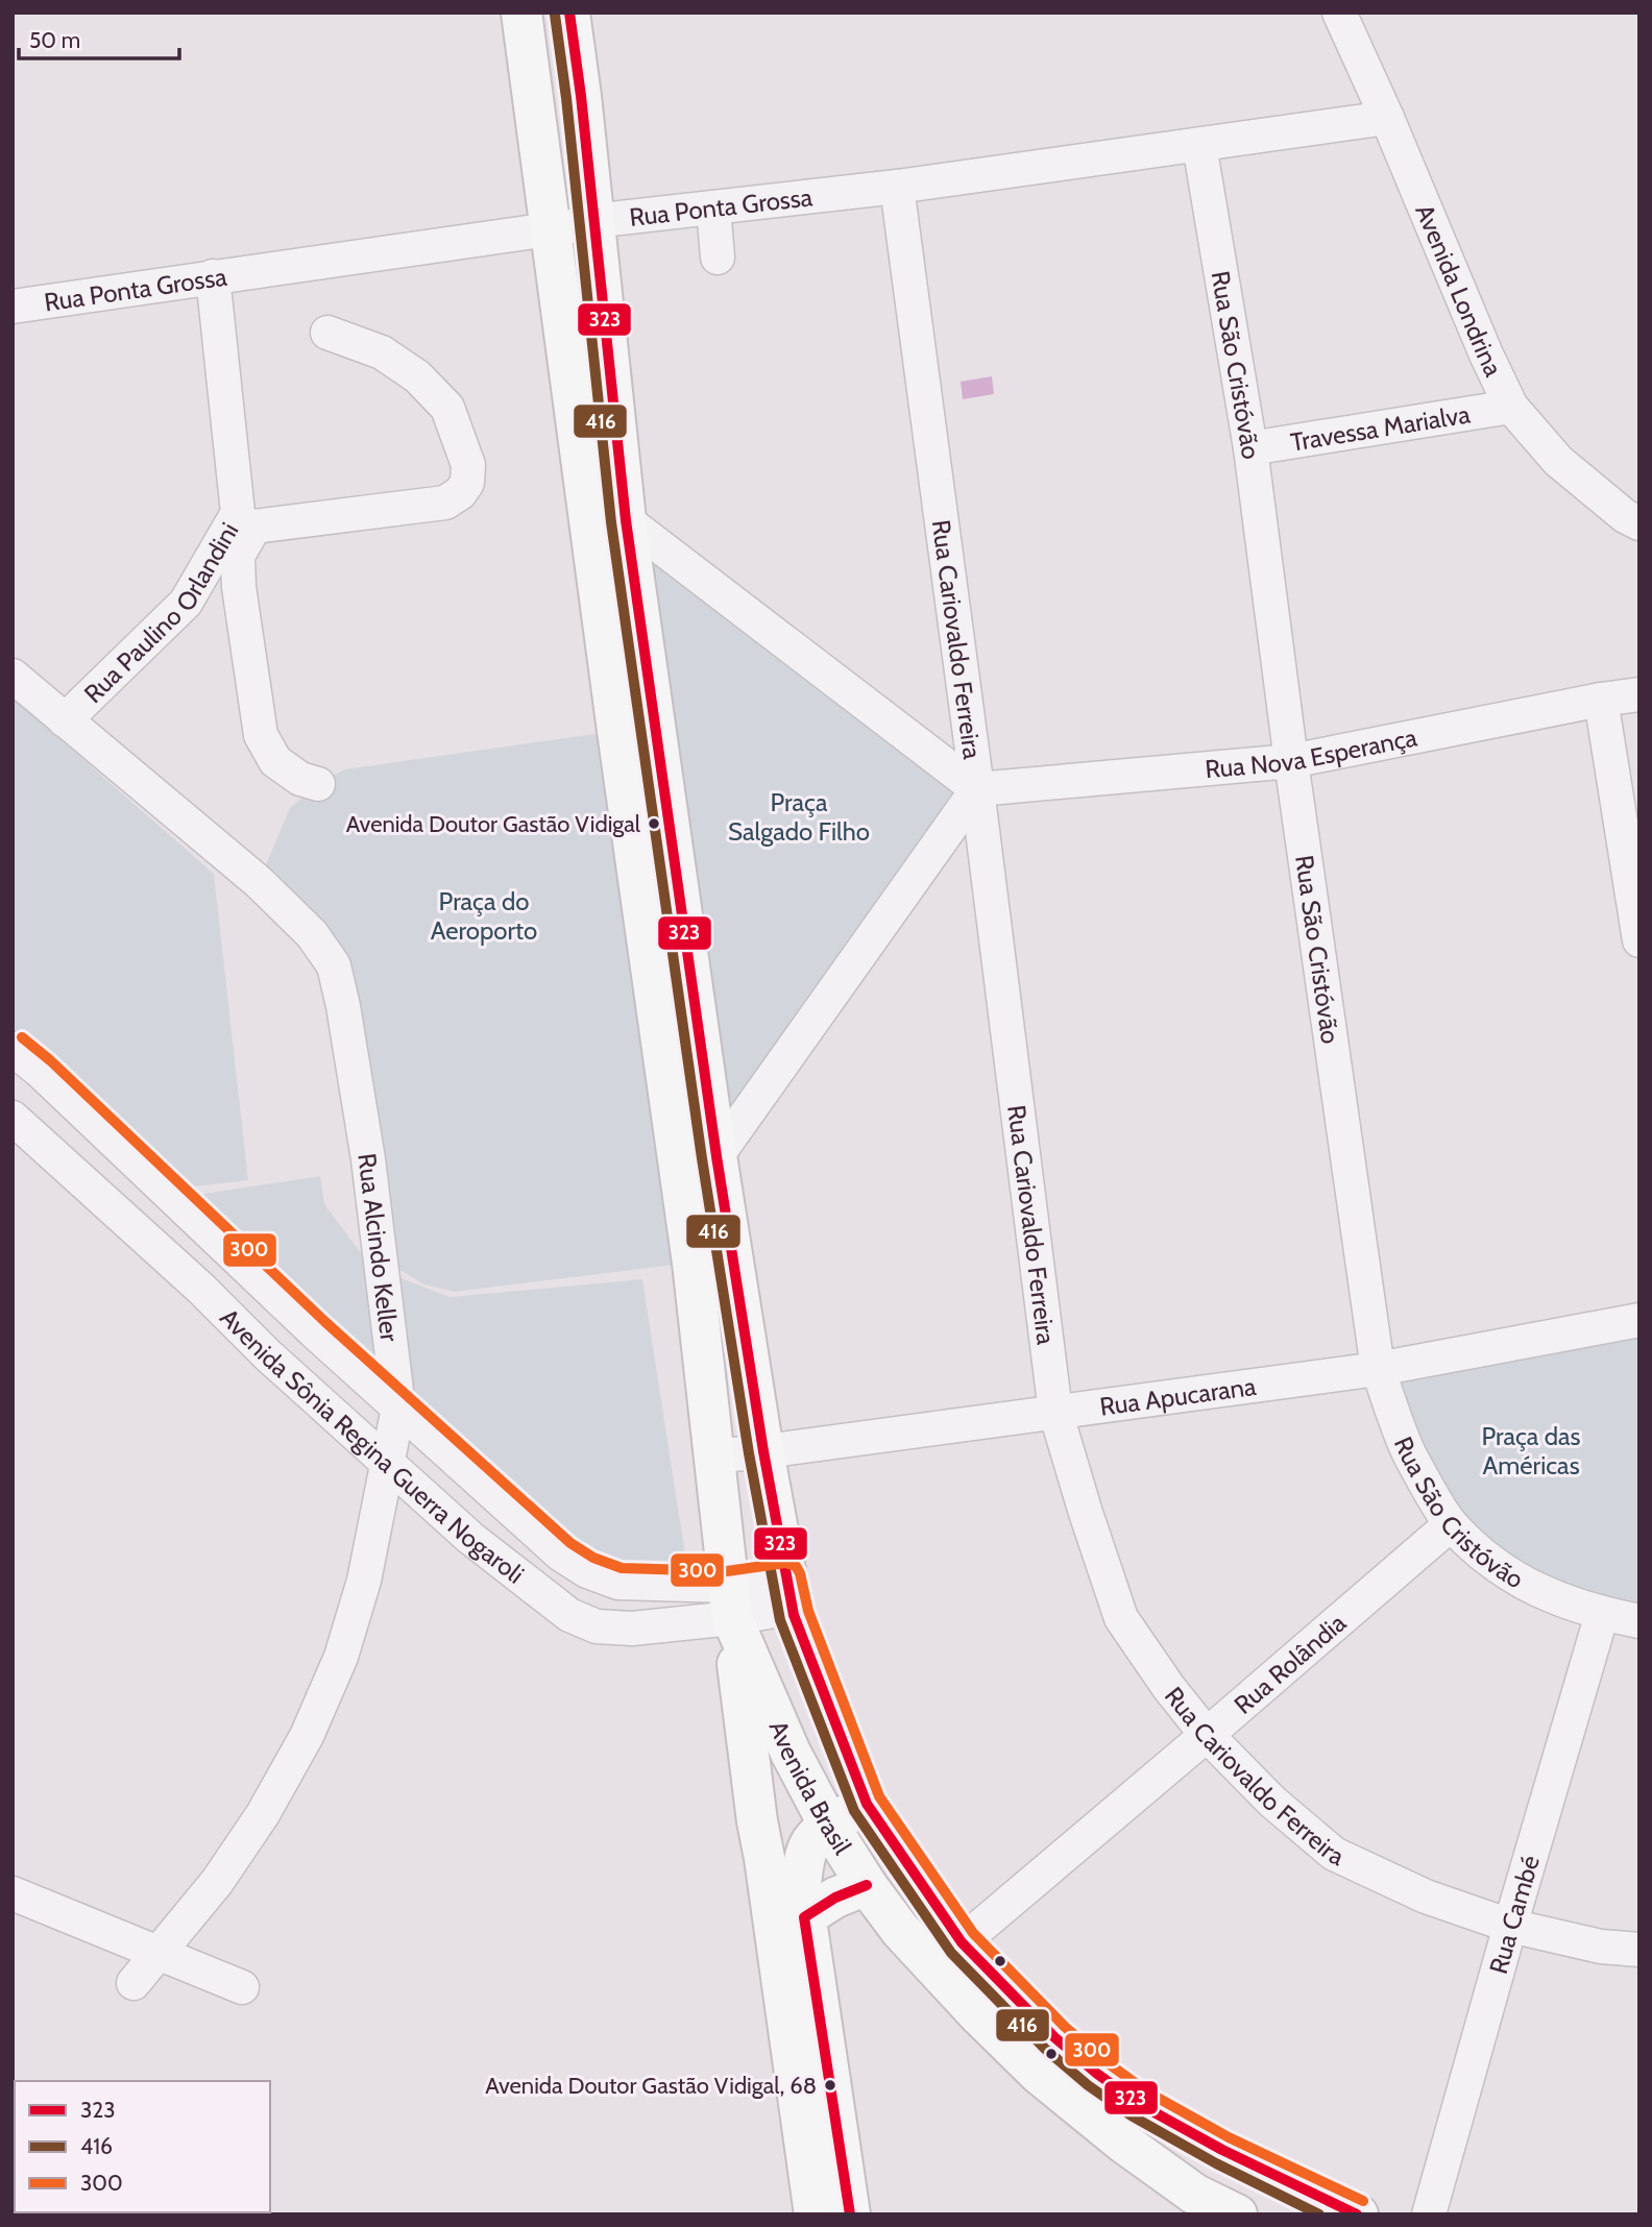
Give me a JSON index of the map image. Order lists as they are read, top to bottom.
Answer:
{
  "streets": {
    "main road": ["Avenida Brasil"],
    "street": [
      "Rua Ponta Grossa",
      "Avenida Londrina",
      "Rua São Cristóvão",
      "Travessa Marialva",
      "Rua Paulino Orlandini",
      "Rua Cariovaldo Ferreira",
      "Rua Nova Esperança",
      "Rua Alcindo Keller",
      "Rua Apucarana",
      "Avenida Sônia Regina Guerra Nogaroli",
      "Rua Rolândia",
      "Rua Cambé"
    ]
  },
  "crossings": [
    ["Rua Ponta Grossa", "Avenida Londrina"],
    ["Rua Ponta Grossa", "Rua São Cristóvão"],
    ["Rua Ponta Grossa", "Rua Paulino Orlandini"],
    ["Rua Ponta Grossa", "Rua Cariovaldo Ferreira"],
    ["Avenida Londrina", "Travessa Marialva"],
    ["Rua São Cristóvão", "Travessa Marialva"],
    ["Rua São Cristóvão", "Rua Nova Esperança"],
    ["Rua São Cristóvão", "Rua Apucarana"],
    ["Rua São Cristóvão", "Rua Rolândia"],
    ["Rua São Cristóvão", "Rua Cambé"],
    ["Rua Paulino Orlandini", "Rua Alcindo Keller"],
    ["Rua Cariovaldo Ferreira", "Rua Nova Esperança"],
    ["Rua Cariovaldo Ferreira", "Rua Apucarana"],
    ["Rua Cariovaldo Ferreira", "Rua Rolândia"],
    ["Rua Cariovaldo Ferreira", "Rua Cambé"],
    ["Rua Alcindo Keller", "Avenida Sônia Regina Guerra Nogaroli"],
    ["Rua Apucarana", "Avenida Brasil"],
    ["Avenida Sônia Regina Guerra Nogaroli", "Avenida Brasil"],
    ["Rua Rolândia", "Avenida Brasil"]
  ],
  "parks": ["Praça Salgado Filho", "Praça do Aeroporto", "Praça das Américas"],
  "places": ["Avenida Doutor Gastão Vidigal", "Avenida Doutor Gastão Vidigal, 68"],
  "lines": ["transit line 323", "transit line 416", "transit line 300"],
  "legend": ["323", "416", "300"],
  "scale_bar": "50 m"
}
